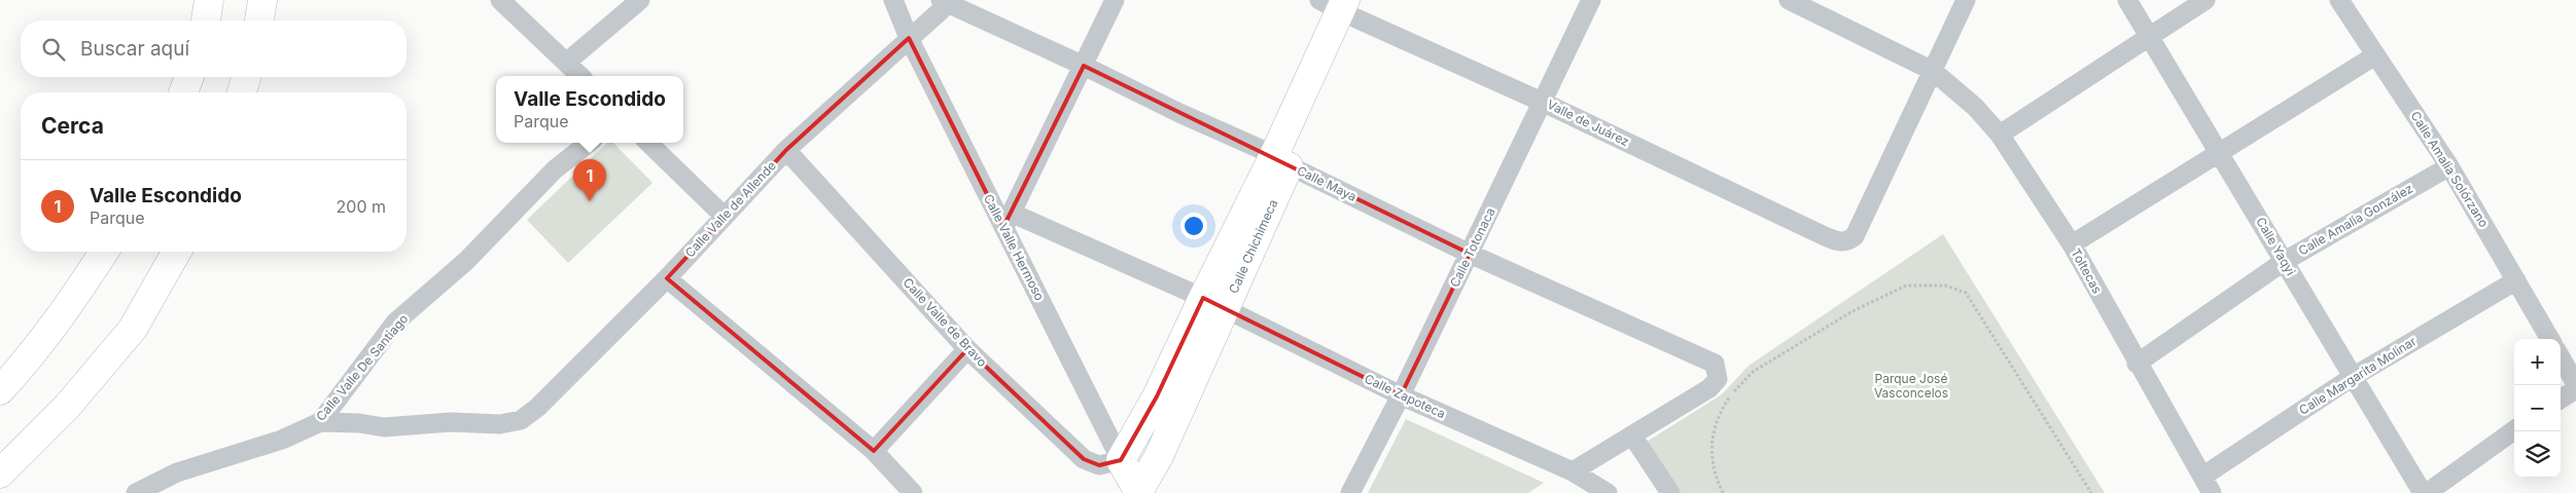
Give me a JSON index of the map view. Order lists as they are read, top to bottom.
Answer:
{
  "streets": {
    "main road": ["Calle Chichimeca", "Calle Valle Hermoso"],
    "street": [
      "Valle de Juárez",
      "Calle Amalia Solórzano",
      "Calle Maya",
      "Calle Valle de Allende",
      "Calle Amalia González",
      "Calle Yaqyi",
      "Calle Totonaca",
      "Toltecas",
      "Calle Valle de Bravo",
      "Calle Valle De Santiago",
      "Calle Margarita Molinar",
      "Calle Zapoteca"
    ]
  },
  "crossings": [
    ["Valle de Juárez", "Calle Chichimeca"],
    ["Valle de Juárez", "Calle Totonaca"],
    ["Valle de Juárez", "Toltecas"],
    ["Calle Amalia Solórzano", "Calle Amalia González"],
    ["Calle Amalia Solórzano", "Calle Margarita Molinar"],
    ["Calle Maya", "Calle Valle de Allende"],
    ["Calle Maya", "Calle Chichimeca"],
    ["Calle Maya", "Calle Totonaca"],
    ["Calle Valle de Allende", "Calle Valle Hermoso"],
    ["Calle Valle de Allende", "Calle Valle de Bravo"],
    ["Calle Valle de Allende", "Calle Valle De Santiago"],
    ["Calle Amalia González", "Calle Yaqyi"],
    ["Calle Amalia González", "Toltecas"],
    ["Calle Chichimeca", "Calle Valle Hermoso"],
    ["Calle Chichimeca", "Calle Valle de Bravo"],
    ["Calle Chichimeca", "Calle Zapoteca"],
    ["Calle Yaqyi", "Calle Margarita Molinar"],
    ["Calle Valle Hermoso", "Calle Valle de Bravo"],
    ["Calle Valle Hermoso", "Calle Zapoteca"],
    ["Calle Totonaca", "Calle Zapoteca"],
    ["Toltecas", "Calle Margarita Molinar"]
  ],
  "parks": ["Parque José Vasconcelos"],
  "page": {
    "search": "Buscar aquí",
    "popup": ["Valle Escondido", "Parque"],
    "heading": "Cerca",
    "pins": "1",
    "list": [
      {
        "mark": "1",
        "name": "Valle Escondido",
        "note": "Parque",
        "value": "200 m"
      }
    ],
    "map_buttons": ["+", "−"]
  }
}
